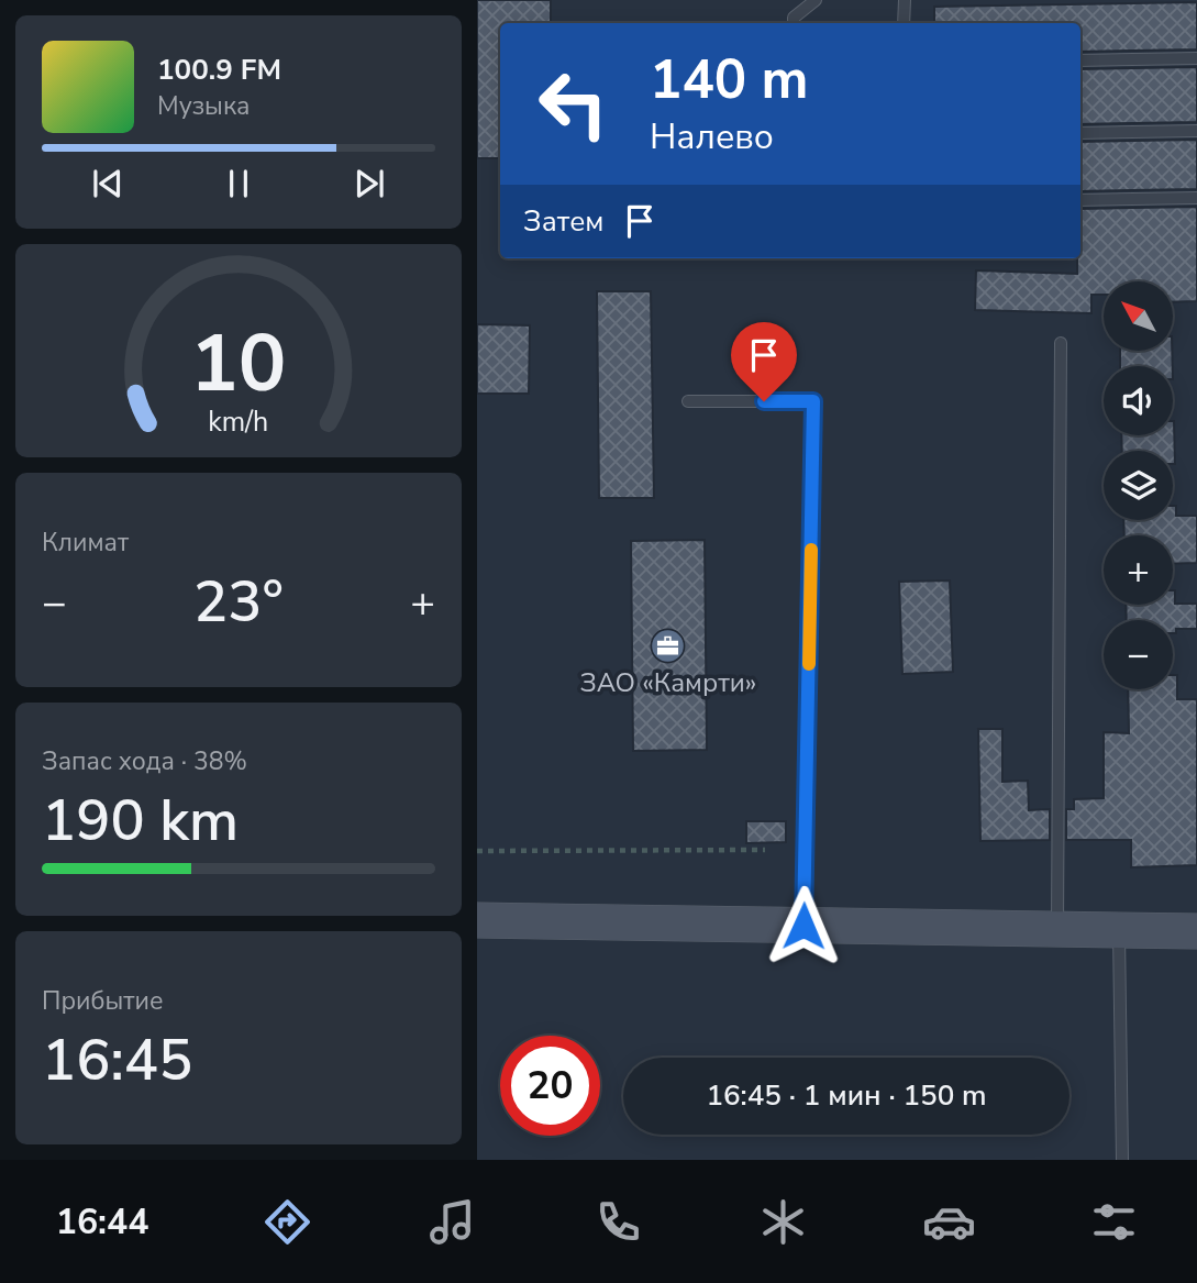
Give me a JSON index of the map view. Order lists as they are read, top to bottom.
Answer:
{
  "places": {
    "office": ["ЗАО «Камрти»"]
  },
  "north": "top left",
  "page": {
    "turn": ["140 m", "Налево"],
    "song": ["100.9 FM", "Музыка"],
    "then": "Затем",
    "map_buttons": ["+", "−"],
    "tile": [
      "Климат",
      ["Запас хода · 38%", "190 km"],
      ["Прибытие", "16:45"]
    ],
    "heat": ["−", "23°", "+"],
    "limit": "20",
    "trip": "16:45 · 1 мин · 150 m",
    "tabs": "16:44",
    "gauge": ["10", "km/h"]
  }
}
